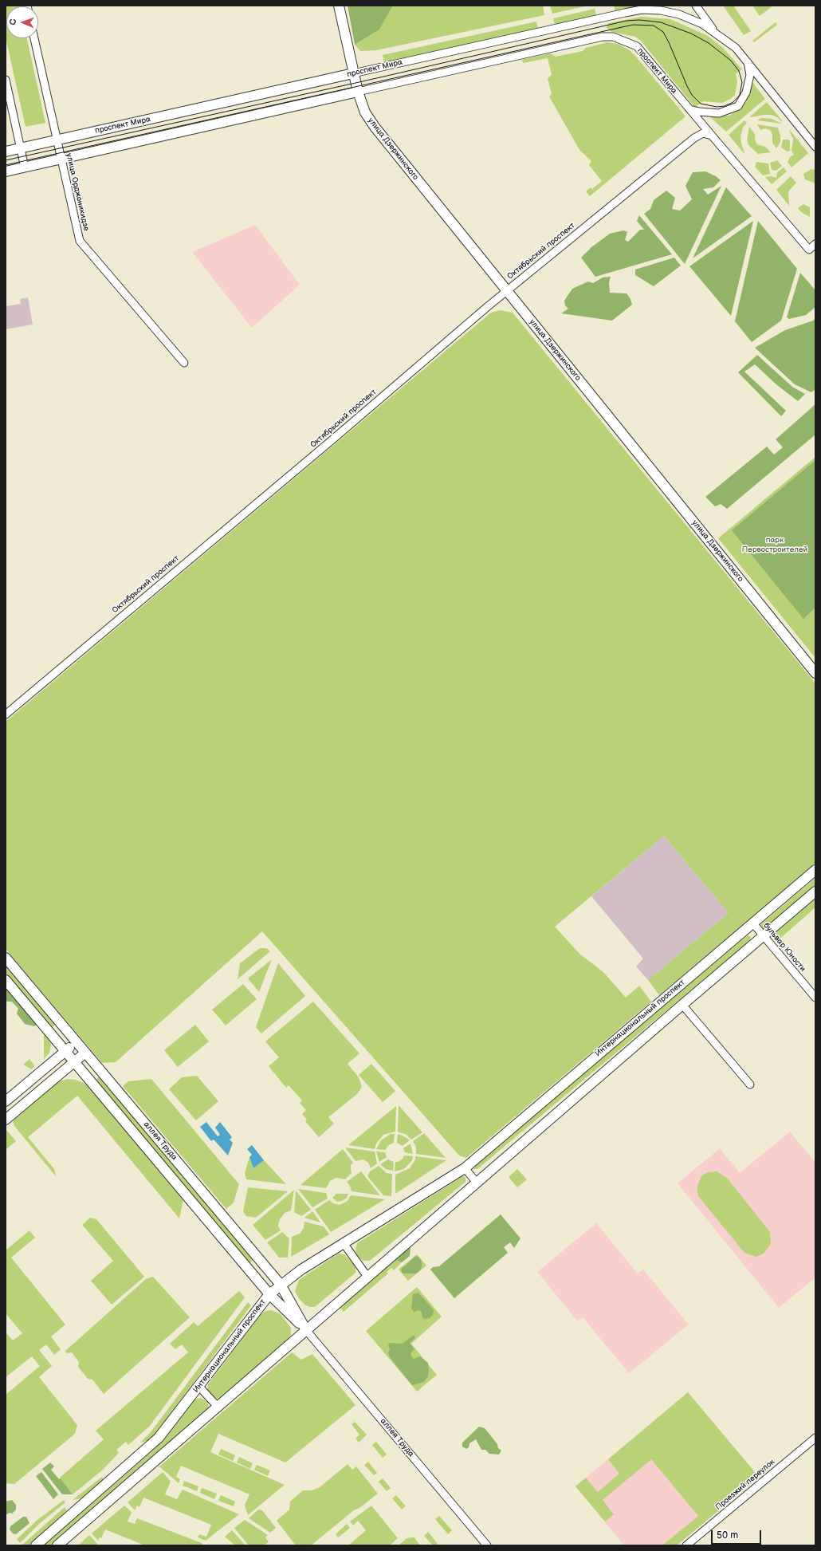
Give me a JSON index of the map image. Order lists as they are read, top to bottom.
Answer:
{
  "streets": {
    "main road": [
      "проспект Мира",
      "улица Дзержинского",
      "Интернациональный проспект",
      "аллея Труда"
    ],
    "street": [
      "улица Орджоникидзе",
      "Октябрьский проспект",
      "бульвар Юности",
      "Проезжий переулок"
    ]
  },
  "crossings": [
    ["проспект Мира", "улица Дзержинского"],
    ["проспект Мира", "улица Орджоникидзе"],
    ["улица Дзержинского", "Октябрьский проспект"],
    ["бульвар Юности", "Интернациональный проспект"],
    ["Интернациональный проспект", "аллея Труда"]
  ],
  "parks": ["парк Первостроителей"],
  "scale_bar": "50 m",
  "north": "left"
}
